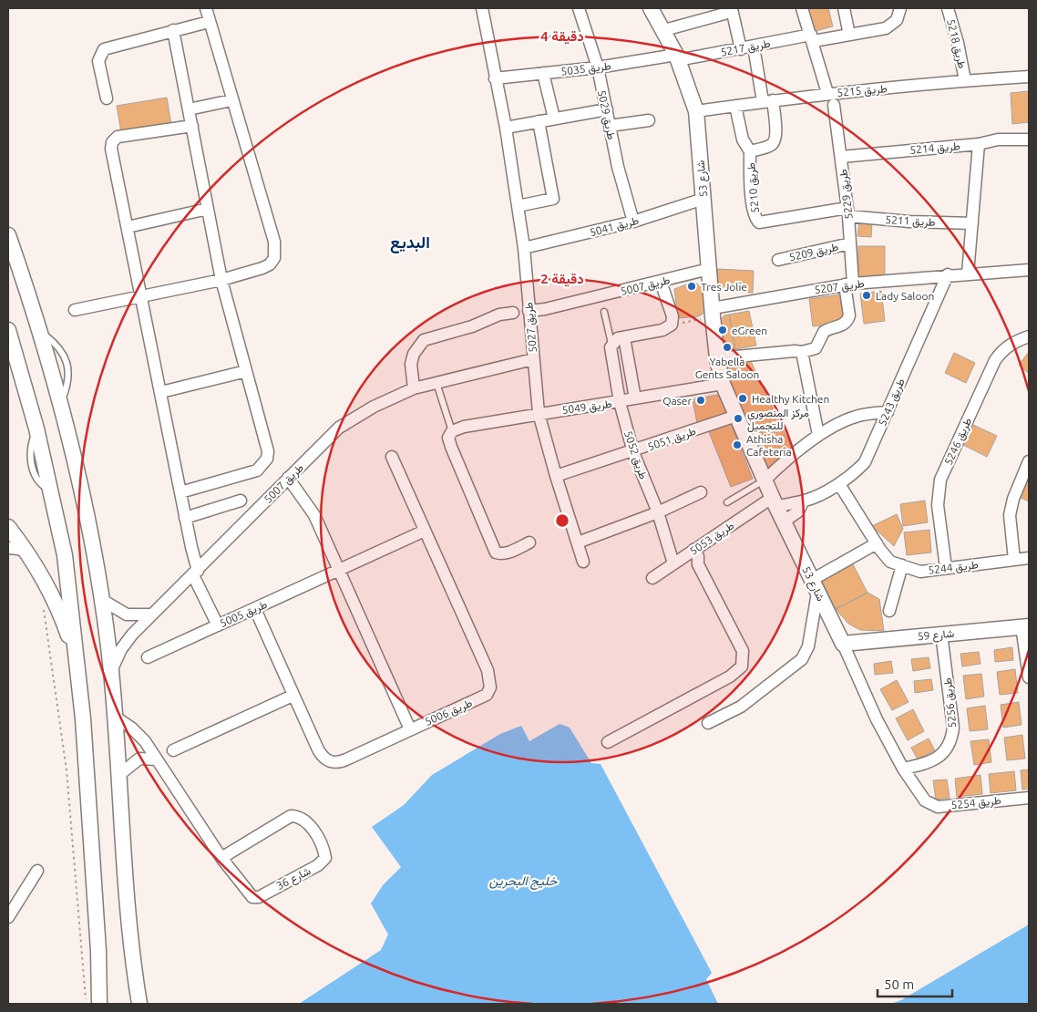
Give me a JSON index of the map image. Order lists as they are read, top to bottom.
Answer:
{
  "streets": {
    "street": [
      "طريق 5218",
      "طريق 5217",
      "طريق 5035",
      "طريق 5215",
      "طريق 5029",
      "طريق 5214",
      "شارع 53",
      "طريق 5210",
      "طريق 5229",
      "طريق 5211",
      "طريق 5041",
      "طريق 5209",
      "طريق 5007",
      "طريق 5207",
      "طريق 5027",
      "طريق 5243",
      "طريق 5049",
      "طريق 5051",
      "طريق 5246",
      "طريق 5052",
      "طريق 5053",
      "طريق 5244",
      "طريق 5005",
      "شارع 59",
      "طريق 5256",
      "طريق 5006",
      "طريق 5254",
      "شارع 36"
    ]
  },
  "crossings": [
    ["طريق 5218", "طريق 5215"],
    ["طريق 5217", "طريق 5035"],
    ["طريق 5217", "شارع 53"],
    ["طريق 5035", "طريق 5029"],
    ["طريق 5035", "شارع 53"],
    ["طريق 5035", "طريق 5027"],
    ["طريق 5215", "شارع 53"],
    ["طريق 5029", "طريق 5041"],
    ["طريق 5214", "طريق 5229"],
    ["شارع 53", "طريق 5041"],
    ["شارع 53", "طريق 5007"],
    ["شارع 53", "طريق 5207"],
    ["شارع 53", "طريق 5243"],
    ["شارع 53", "طريق 5049"],
    ["شارع 53", "طريق 5051"],
    ["شارع 53", "طريق 5053"],
    ["شارع 53", "شارع 59"],
    ["شارع 53", "طريق 5256"],
    ["شارع 53", "طريق 5254"],
    ["طريق 5210", "طريق 5211"],
    ["طريق 5229", "طريق 5211"],
    ["طريق 5229", "طريق 5209"],
    ["طريق 5229", "طريق 5207"],
    ["طريق 5041", "طريق 5027"],
    ["طريق 5007", "طريق 5027"],
    ["طريق 5207", "طريق 5243"],
    ["طريق 5027", "طريق 5049"],
    ["طريق 5027", "طريق 5051"],
    ["طريق 5243", "طريق 5053"],
    ["طريق 5243", "طريق 5244"],
    ["طريق 5049", "طريق 5052"],
    ["طريق 5051", "طريق 5052"],
    ["طريق 5246", "طريق 5244"],
    ["طريق 5052", "طريق 5053"],
    ["طريق 5005", "طريق 5006"],
    ["شارع 59", "طريق 5256"]
  ],
  "districts": ["البديع"],
  "water": ["خليج البحرين"],
  "places": [
    "Tres Jolie",
    "Lady Saloon",
    "eGreen",
    "Yabella Gents Saloon",
    "Healthy Kitchen",
    "Qaser",
    "مركز المنصوري للتجميل",
    "Athisha Cafeteria"
  ],
  "scale_bar": "50 m",
  "rings": ["4 دقيقة", "2 دقيقة"]
}
